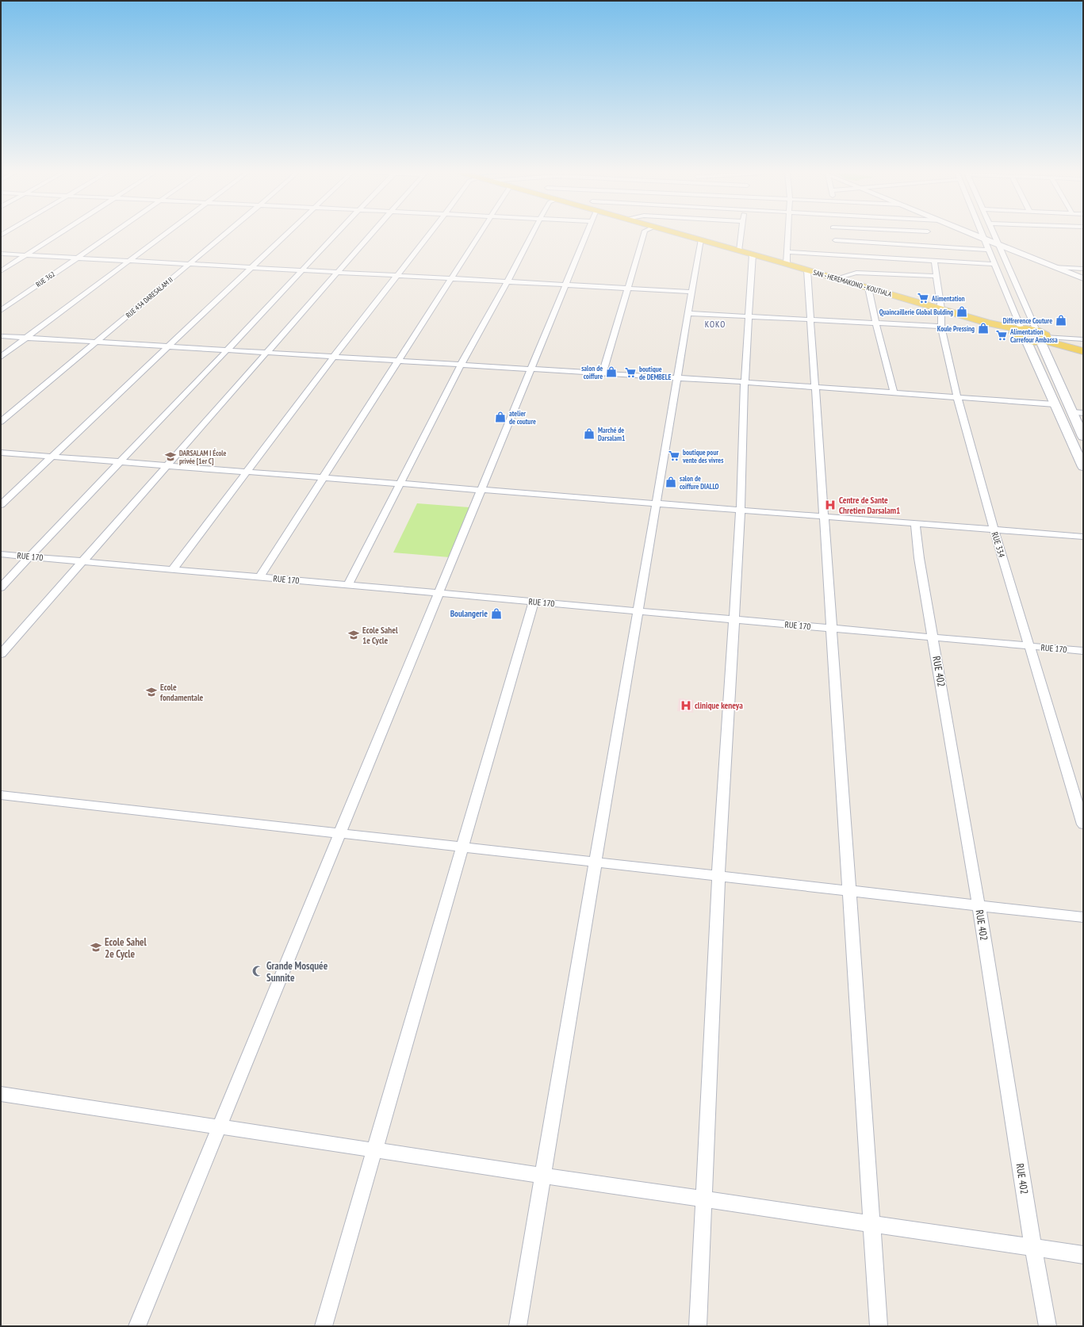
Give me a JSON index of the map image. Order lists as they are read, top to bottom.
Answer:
{
  "streets": {
    "main road": ["SAN - HEREMAKONO - KOUTIALA"],
    "street": [
      "RUE 362",
      "RUE 434 DARESALAM II",
      "RUE 334",
      "RUE 170",
      "RUE 402"
    ]
  },
  "crossings": [
    ["SAN - HEREMAKONO - KOUTIALA", "RUE 334"],
    ["RUE 334", "RUE 170"],
    ["RUE 170", "RUE 402"]
  ],
  "districts": ["KOKO"],
  "places": {
    "supermarket": [
      "Alimentation",
      "Alimentation Carrefour Ambassa",
      "boutique de DEMBELE",
      "boutique pour vente des vivres"
    ],
    "shop": [
      "Quaincaillerie Global Bulding",
      "Diffrerence Couture",
      "Koule Pressing",
      "salon de coiffure",
      "atelier de couture",
      "Marché de Darsalam1",
      "salon de coiffure DIALLO",
      "Boulangerie"
    ],
    "school or university": [
      "DARSALAM I École privée [1er C]",
      "Ecole Sahel 1e Cycle",
      "Ecole fondamentale",
      "Ecole Sahel 2e Cycle"
    ],
    "hospital": ["Centre de Sante Chretien Darsalam1", "clinique keneya"],
    "mosque": ["Grande Mosquée Sunnite"]
  }
}
